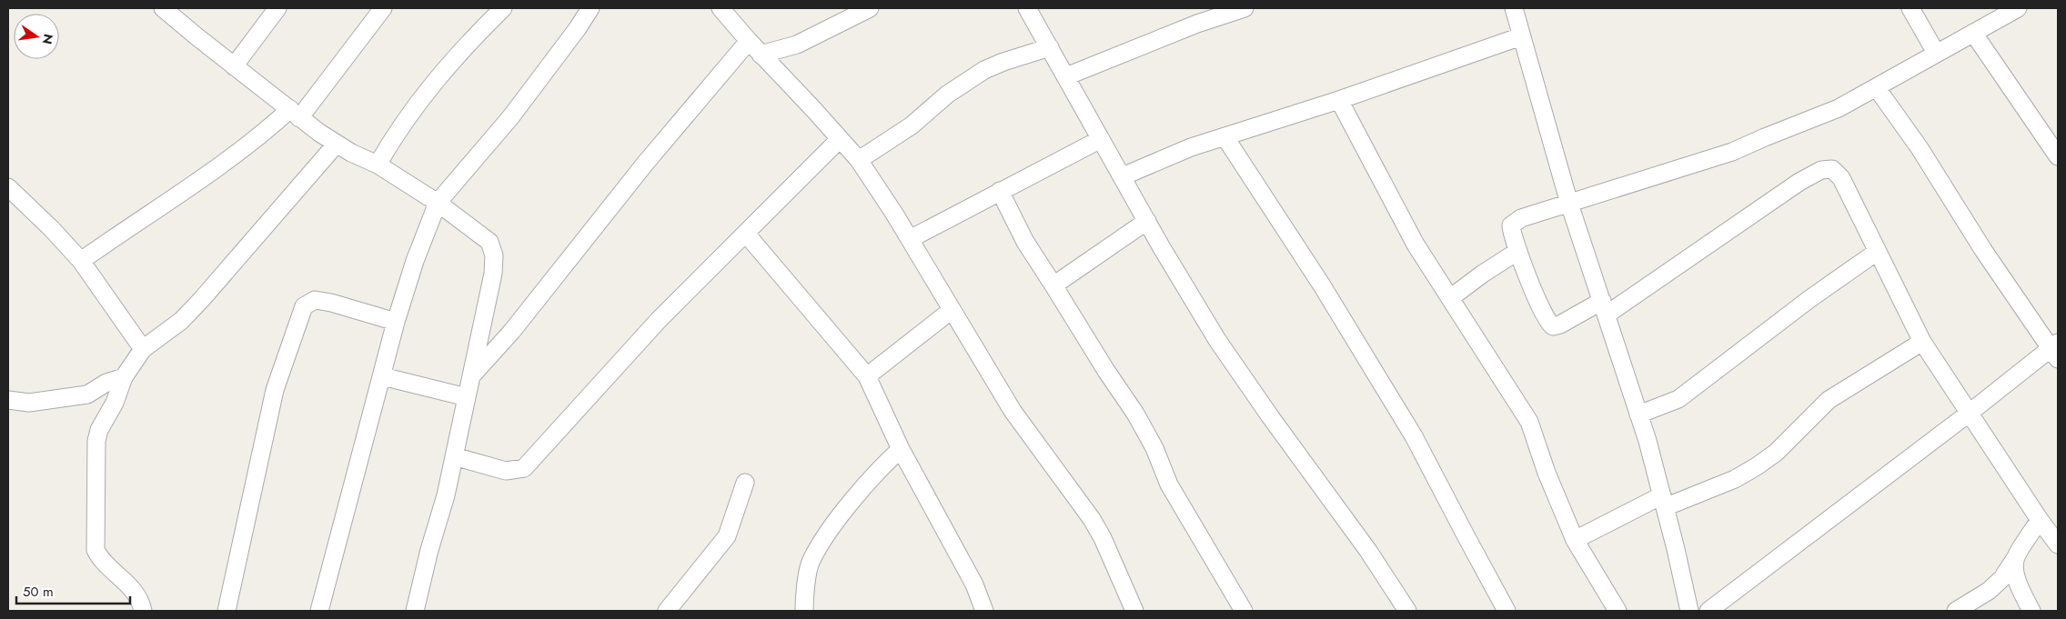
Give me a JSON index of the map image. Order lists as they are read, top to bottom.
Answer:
{
  "scale_bar": "50 m",
  "north": "right"
}
